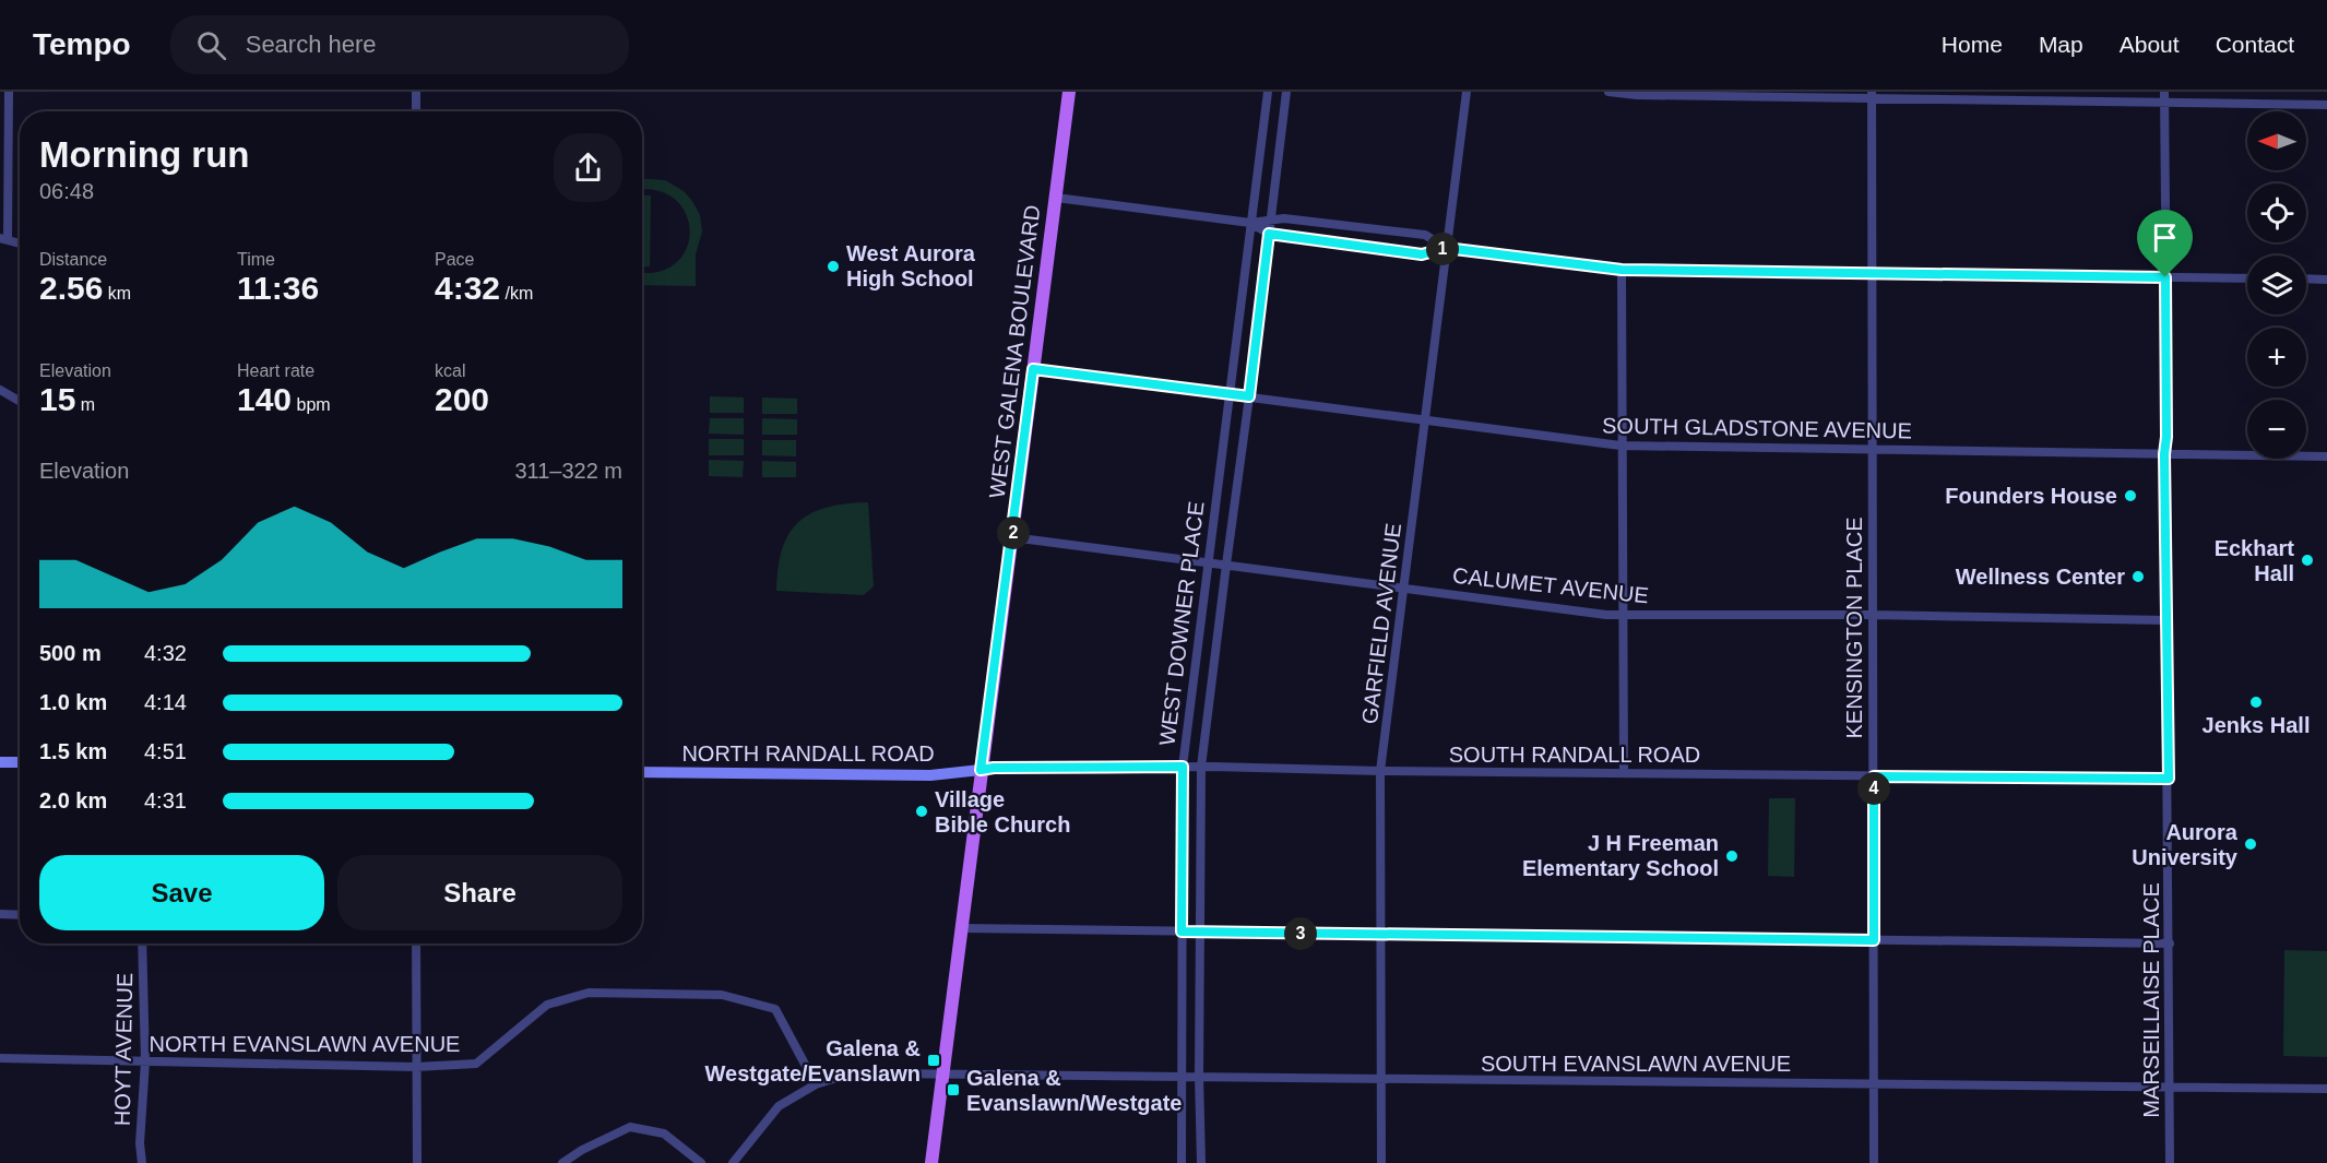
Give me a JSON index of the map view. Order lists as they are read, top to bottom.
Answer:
{
  "streets": {
    "main road": ["WEST GALENA BOULEVARD", "NORTH RANDALL ROAD"],
    "street": [
      "SOUTH GLADSTONE AVENUE",
      "CALUMET AVENUE",
      "WEST DOWNER PLACE",
      "GARFIELD AVENUE",
      "KENSINGTON PLACE",
      "SOUTH RANDALL ROAD",
      "MARSEILLAISE PLACE",
      "NORTH EVANSLAWN AVENUE",
      "HOYT AVENUE",
      "SOUTH EVANSLAWN AVENUE"
    ]
  },
  "crossings": [
    ["WEST GALENA BOULEVARD", "SOUTH GLADSTONE AVENUE"],
    ["WEST GALENA BOULEVARD", "CALUMET AVENUE"],
    ["WEST GALENA BOULEVARD", "NORTH RANDALL ROAD"],
    ["WEST GALENA BOULEVARD", "SOUTH RANDALL ROAD"],
    ["WEST GALENA BOULEVARD", "SOUTH EVANSLAWN AVENUE"],
    ["SOUTH GLADSTONE AVENUE", "WEST DOWNER PLACE"],
    ["SOUTH GLADSTONE AVENUE", "GARFIELD AVENUE"],
    ["SOUTH GLADSTONE AVENUE", "KENSINGTON PLACE"],
    ["SOUTH GLADSTONE AVENUE", "MARSEILLAISE PLACE"],
    ["CALUMET AVENUE", "WEST DOWNER PLACE"],
    ["CALUMET AVENUE", "GARFIELD AVENUE"],
    ["CALUMET AVENUE", "KENSINGTON PLACE"],
    ["CALUMET AVENUE", "MARSEILLAISE PLACE"],
    ["WEST DOWNER PLACE", "SOUTH RANDALL ROAD"],
    ["WEST DOWNER PLACE", "SOUTH EVANSLAWN AVENUE"],
    ["GARFIELD AVENUE", "SOUTH RANDALL ROAD"],
    ["GARFIELD AVENUE", "SOUTH EVANSLAWN AVENUE"],
    ["KENSINGTON PLACE", "SOUTH RANDALL ROAD"],
    ["KENSINGTON PLACE", "SOUTH EVANSLAWN AVENUE"],
    ["NORTH RANDALL ROAD", "SOUTH RANDALL ROAD"],
    ["SOUTH RANDALL ROAD", "MARSEILLAISE PLACE"],
    ["MARSEILLAISE PLACE", "SOUTH EVANSLAWN AVENUE"],
    ["NORTH EVANSLAWN AVENUE", "HOYT AVENUE"],
    ["NORTH EVANSLAWN AVENUE", "SOUTH EVANSLAWN AVENUE"]
  ],
  "places": {
    "other": [
      "West Aurora High School",
      "Founders House",
      "Eckhart Hall",
      "Wellness Center",
      "Jenks Hall",
      "Village Bible Church",
      "Aurora University",
      "J H Freeman Elementary School"
    ],
    "transit": ["Galena & Westgate/Evanslawn", "Galena & Evanslawn/Westgate"]
  },
  "north": "left",
  "page": {
    "header": "Tempo",
    "search": "Search here",
    "nav": [
      "Home",
      "Map",
      "About",
      "Contact"
    ],
    "map_buttons": ["+", "−"],
    "heading": ["Morning run", "06:48"],
    "stats": [
      ["Distance", "2.56 km"],
      ["Time", "11:36"],
      ["Pace", "4:32 /km"],
      ["Elevation", "15 m"],
      ["Heart rate", "140 bpm"],
      ["kcal", "200"]
    ],
    "pins": [
      "1",
      "2",
      "4",
      "3"
    ],
    "chart": ["Elevation", "311–322 m"],
    "list": [
      {
        "name": "500 m",
        "note": "4:32"
      },
      {
        "name": "1.0 km",
        "note": "4:14"
      },
      {
        "name": "1.5 km",
        "note": "4:51"
      },
      {
        "name": "2.0 km",
        "note": "4:31"
      }
    ],
    "buttons": ["Save", "Share"]
  }
}
